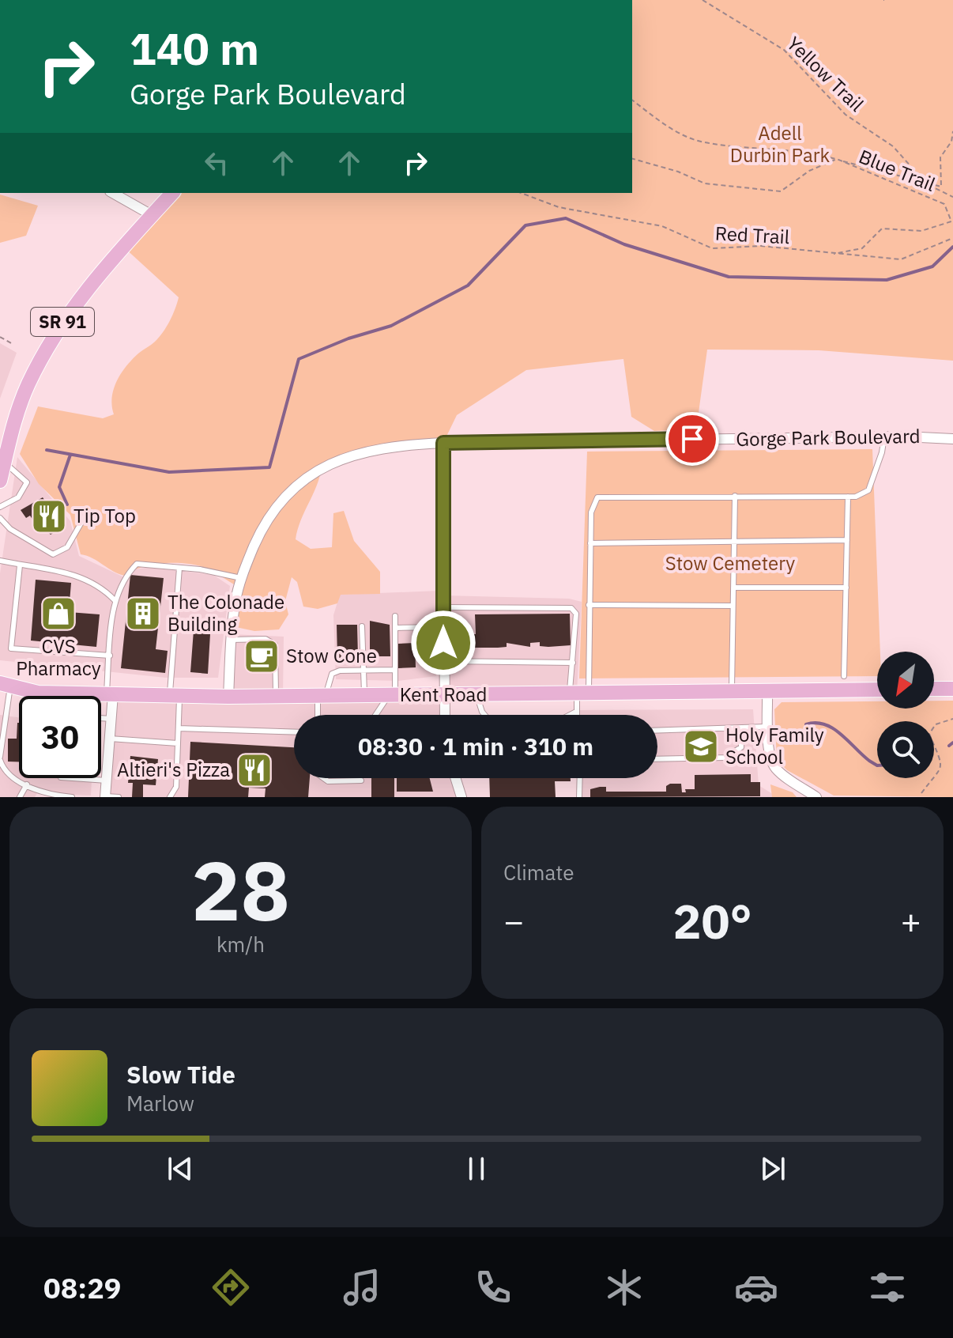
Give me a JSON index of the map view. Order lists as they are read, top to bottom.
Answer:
{
  "streets": {
    "main road": ["SR 91", "Kent Road"],
    "street": ["Gorge Park Boulevard"],
    "path": ["Yellow Trail", "Blue Trail", "Red Trail"]
  },
  "crossings": [
    ["Blue Trail", "Red Trail"],
    ["Gorge Park Boulevard", "Kent Road"]
  ],
  "parks": ["Adell Durbin Park", "Stow Cemetery"],
  "places": {
    "restaurant": ["Tip Top", "Altieri's Pizza"],
    "shop": ["CVS Pharmacy"],
    "building": ["The Colonade Building"],
    "cafe": ["Stow Cone"],
    "school or university": ["Holy Family School"]
  },
  "north": "bottom left",
  "page": {
    "turn": ["140 m", "Gorge Park Boulevard"],
    "limit": "30",
    "trip": "08:30 · 1 min · 310 m",
    "tile": [
      ["28", "km/h"],
      "Climate"
    ],
    "heat": ["−", "20°", "+"],
    "song": ["Slow Tide", "Marlow"],
    "tabs": "08:29"
  }
}
